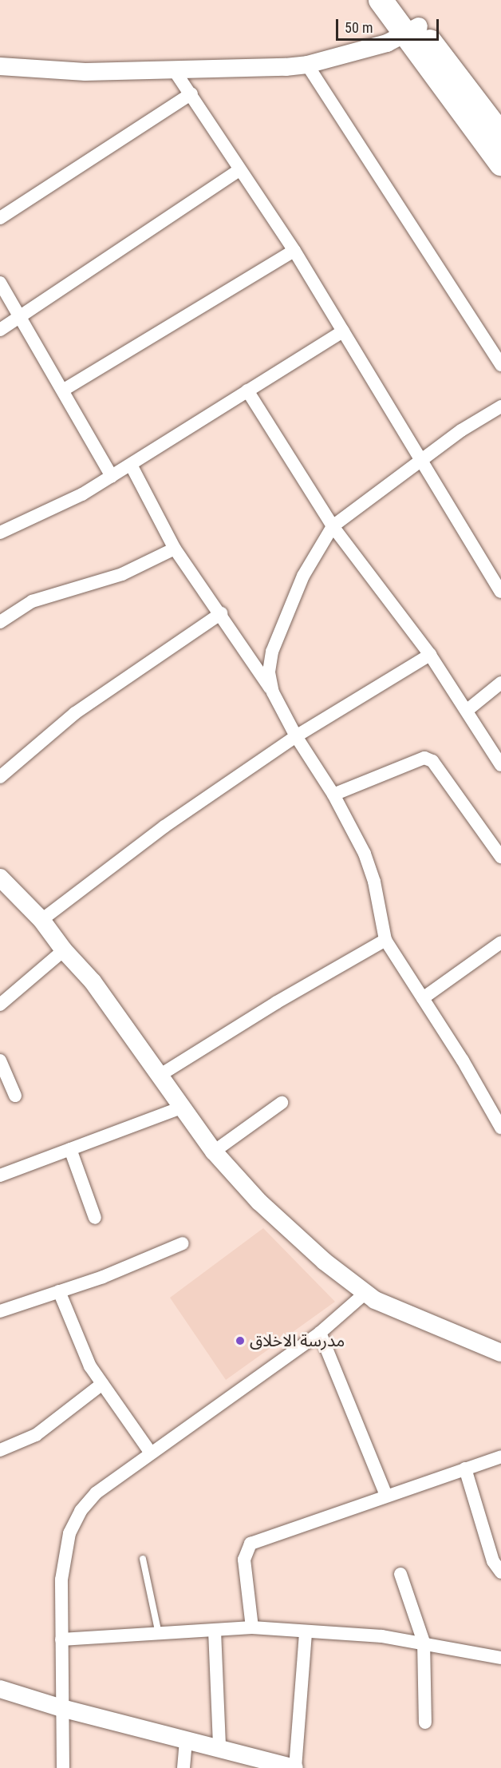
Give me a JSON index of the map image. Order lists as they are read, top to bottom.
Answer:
{
  "places": ["مدرسة الاخلاق"],
  "scale_bar": "50 m"
}
